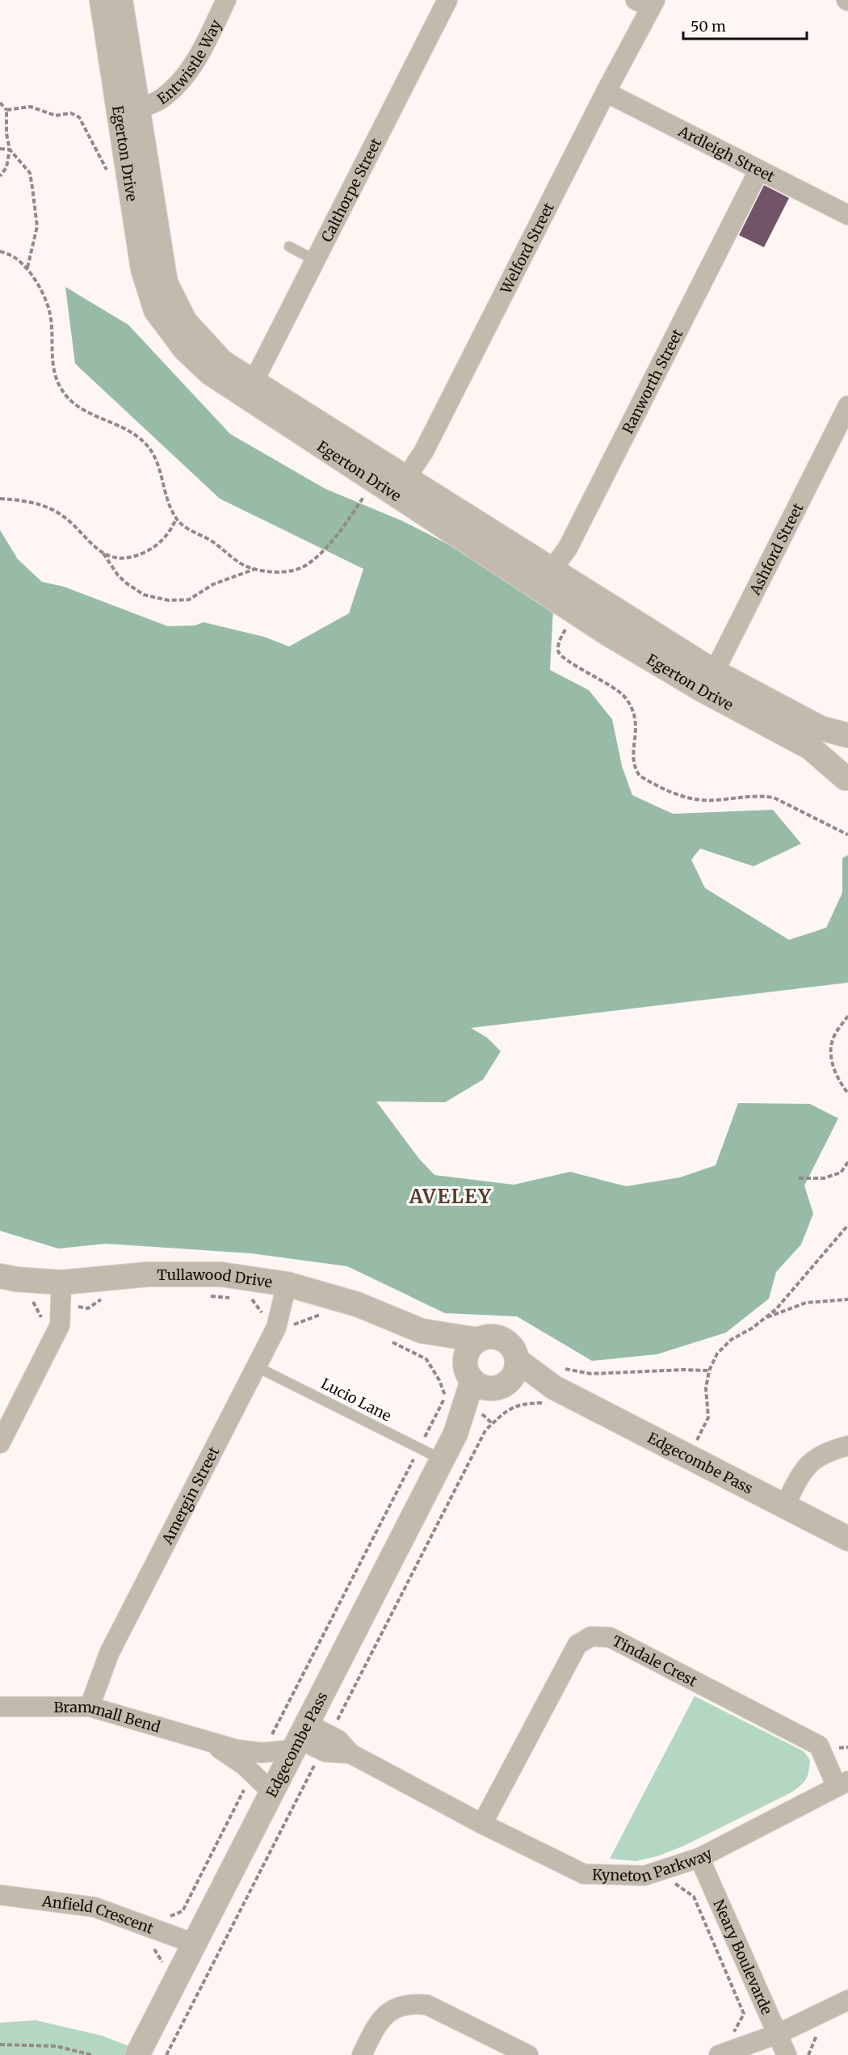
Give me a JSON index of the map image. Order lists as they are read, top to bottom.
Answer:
{
  "streets": {
    "street": [
      "Entwistle Way",
      "Egerton Drive",
      "Ardleigh Street",
      "Calthorpe Street",
      "Welford Street",
      "Ranworth Street",
      "Ashford Street",
      "Tullawood Drive",
      "Edgecombe Pass",
      "Amergin Street",
      "Tindale Crest",
      "Brammall Bend",
      "Kyneton Parkway",
      "Anfield Crescent",
      "Neary Boulevarde"
    ],
    "lane": ["Lucio Lane"]
  },
  "crossings": [
    ["Entwistle Way", "Egerton Drive"],
    ["Egerton Drive", "Calthorpe Street"],
    ["Egerton Drive", "Welford Street"],
    ["Egerton Drive", "Ranworth Street"],
    ["Egerton Drive", "Ashford Street"],
    ["Ardleigh Street", "Welford Street"],
    ["Ardleigh Street", "Ranworth Street"],
    ["Tullawood Drive", "Edgecombe Pass"],
    ["Tullawood Drive", "Amergin Street"],
    ["Lucio Lane", "Edgecombe Pass"],
    ["Lucio Lane", "Amergin Street"],
    ["Edgecombe Pass", "Brammall Bend"],
    ["Edgecombe Pass", "Kyneton Parkway"],
    ["Edgecombe Pass", "Anfield Crescent"],
    ["Amergin Street", "Brammall Bend"],
    ["Tindale Crest", "Kyneton Parkway"],
    ["Brammall Bend", "Kyneton Parkway"],
    ["Kyneton Parkway", "Neary Boulevarde"]
  ],
  "districts": ["AVELEY"],
  "scale_bar": "50 m"
}
